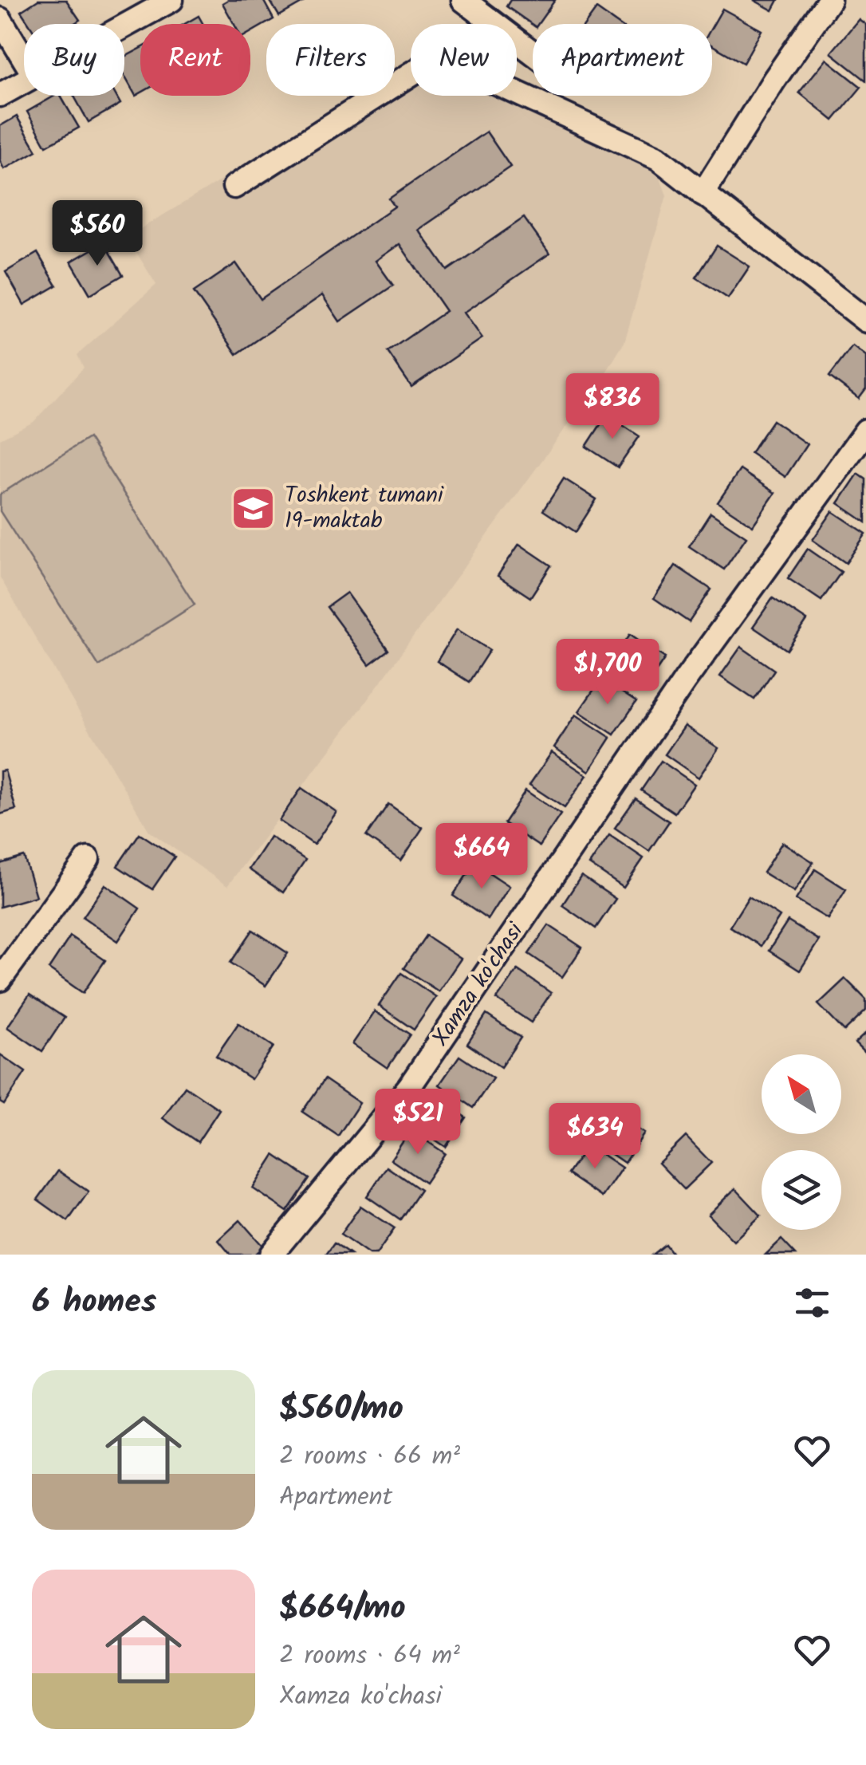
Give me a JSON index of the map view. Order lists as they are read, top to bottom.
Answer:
{
  "streets": {
    "street": ["Xamza ko'chasi"]
  },
  "places": {
    "school or university": ["Toshkent tumani 19-maktab"]
  },
  "north": "top left",
  "page": {
    "chip": [
      "Buy",
      "Rent",
      "Filters",
      "New",
      "Apartment"
    ],
    "price": [
      "$560",
      "$836",
      "$1,700",
      "$664",
      "$521",
      "$634"
    ],
    "heading": "6 homes",
    "list": [
      {
        "name": "$560/mo",
        "note": "2 rooms · 66 m² · Apartment"
      },
      {
        "name": "$664/mo",
        "note": "2 rooms · 64 m² · Xamza ko'chasi"
      }
    ]
  }
}
